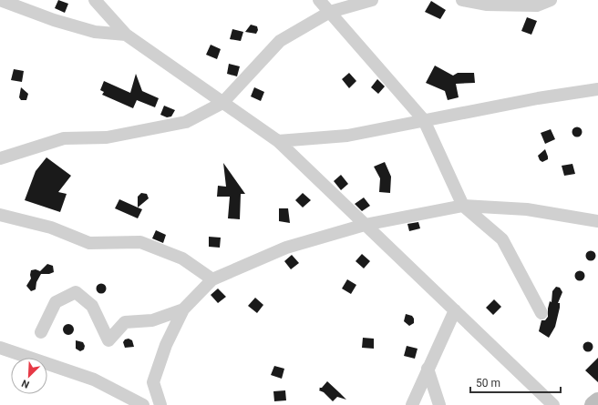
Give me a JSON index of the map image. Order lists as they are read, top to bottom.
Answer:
{
  "scale_bar": "50 m",
  "north": "bottom left"
}
